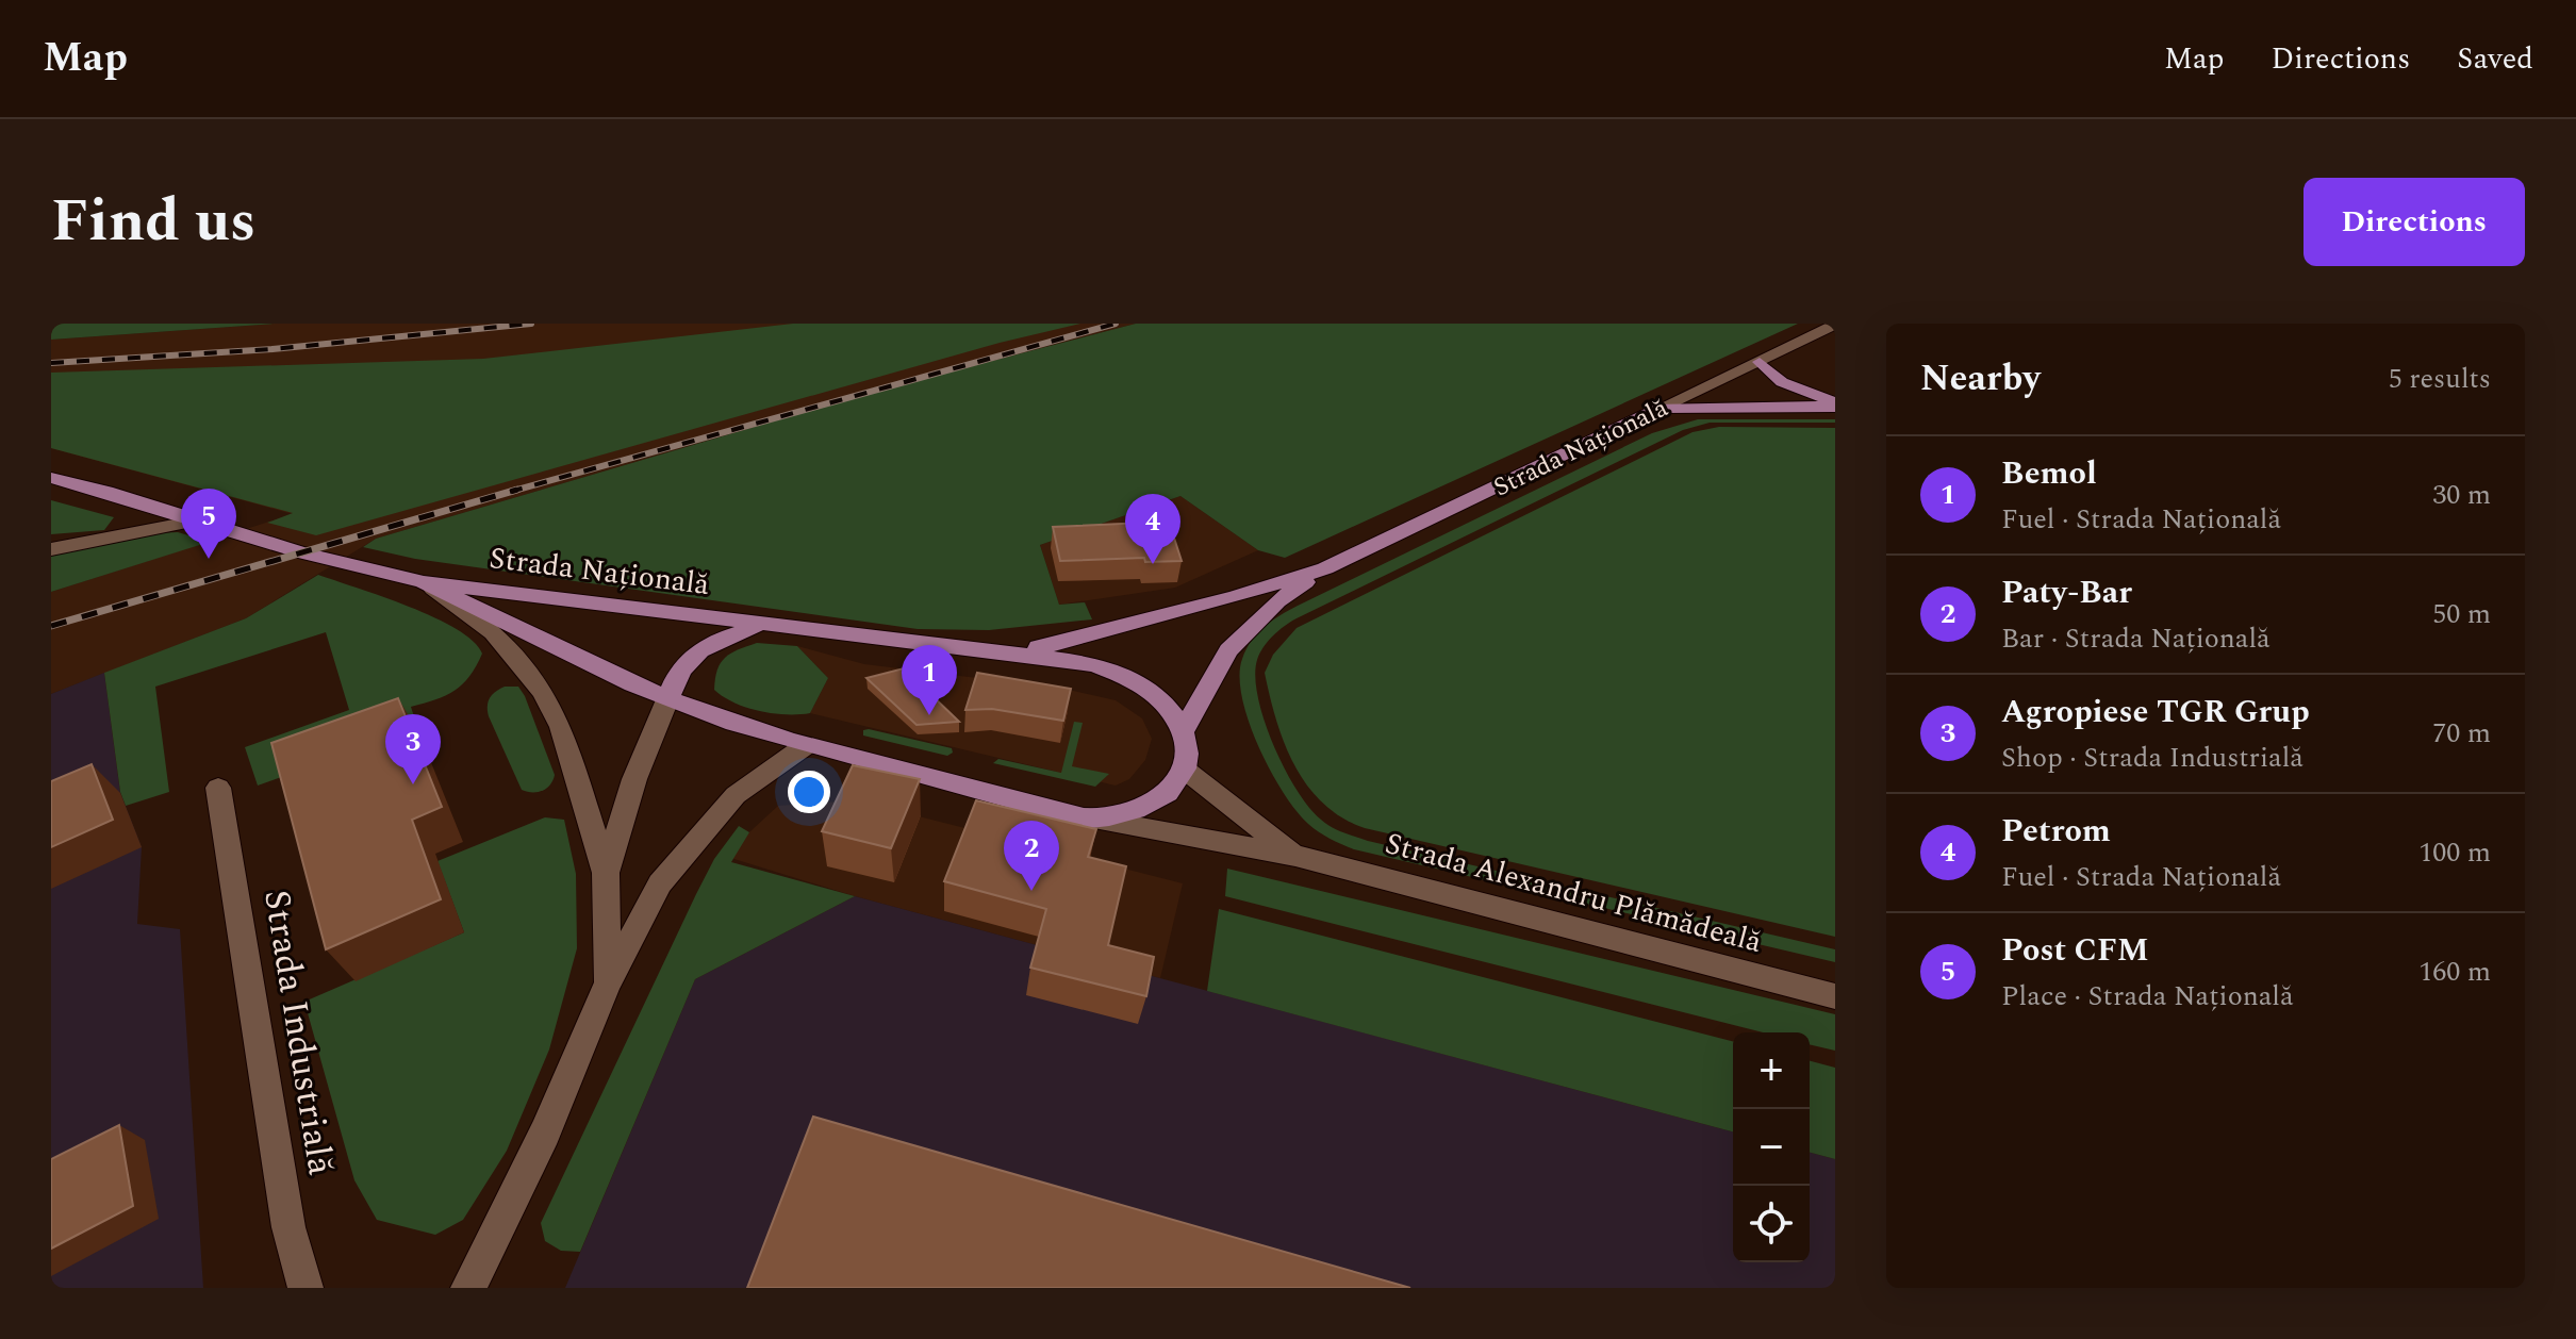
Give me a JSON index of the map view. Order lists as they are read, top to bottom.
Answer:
{
  "streets": {
    "main road": ["Strada Națională"],
    "street": ["Strada Alexandru Plămădeală", "Strada Industrială"]
  },
  "crossings": [
    ["Strada Națională", "Strada Alexandru Plămădeală"]
  ],
  "page": {
    "header": "Map",
    "nav": ["Map", "Directions", "Saved"],
    "title": "Find us",
    "buttons": "Directions",
    "heading": ["Nearby", "5 results"],
    "list": [
      {
        "mark": "1",
        "name": "Bemol",
        "note": "Fuel · Strada Națională",
        "value": "30 m"
      },
      {
        "mark": "2",
        "name": "Paty-Bar",
        "note": "Bar · Strada Națională",
        "value": "50 m"
      },
      {
        "mark": "3",
        "name": "Agropiese TGR Grup",
        "note": "Shop · Strada Industrială",
        "value": "70 m"
      },
      {
        "mark": "4",
        "name": "Petrom",
        "note": "Fuel · Strada Națională",
        "value": "100 m"
      },
      {
        "mark": "5",
        "name": "Post CFM",
        "note": "Place · Strada Națională",
        "value": "160 m"
      }
    ],
    "pins": [
      "5",
      "4",
      "1",
      "3",
      "2"
    ],
    "map_buttons": ["+", "−"]
  }
}
